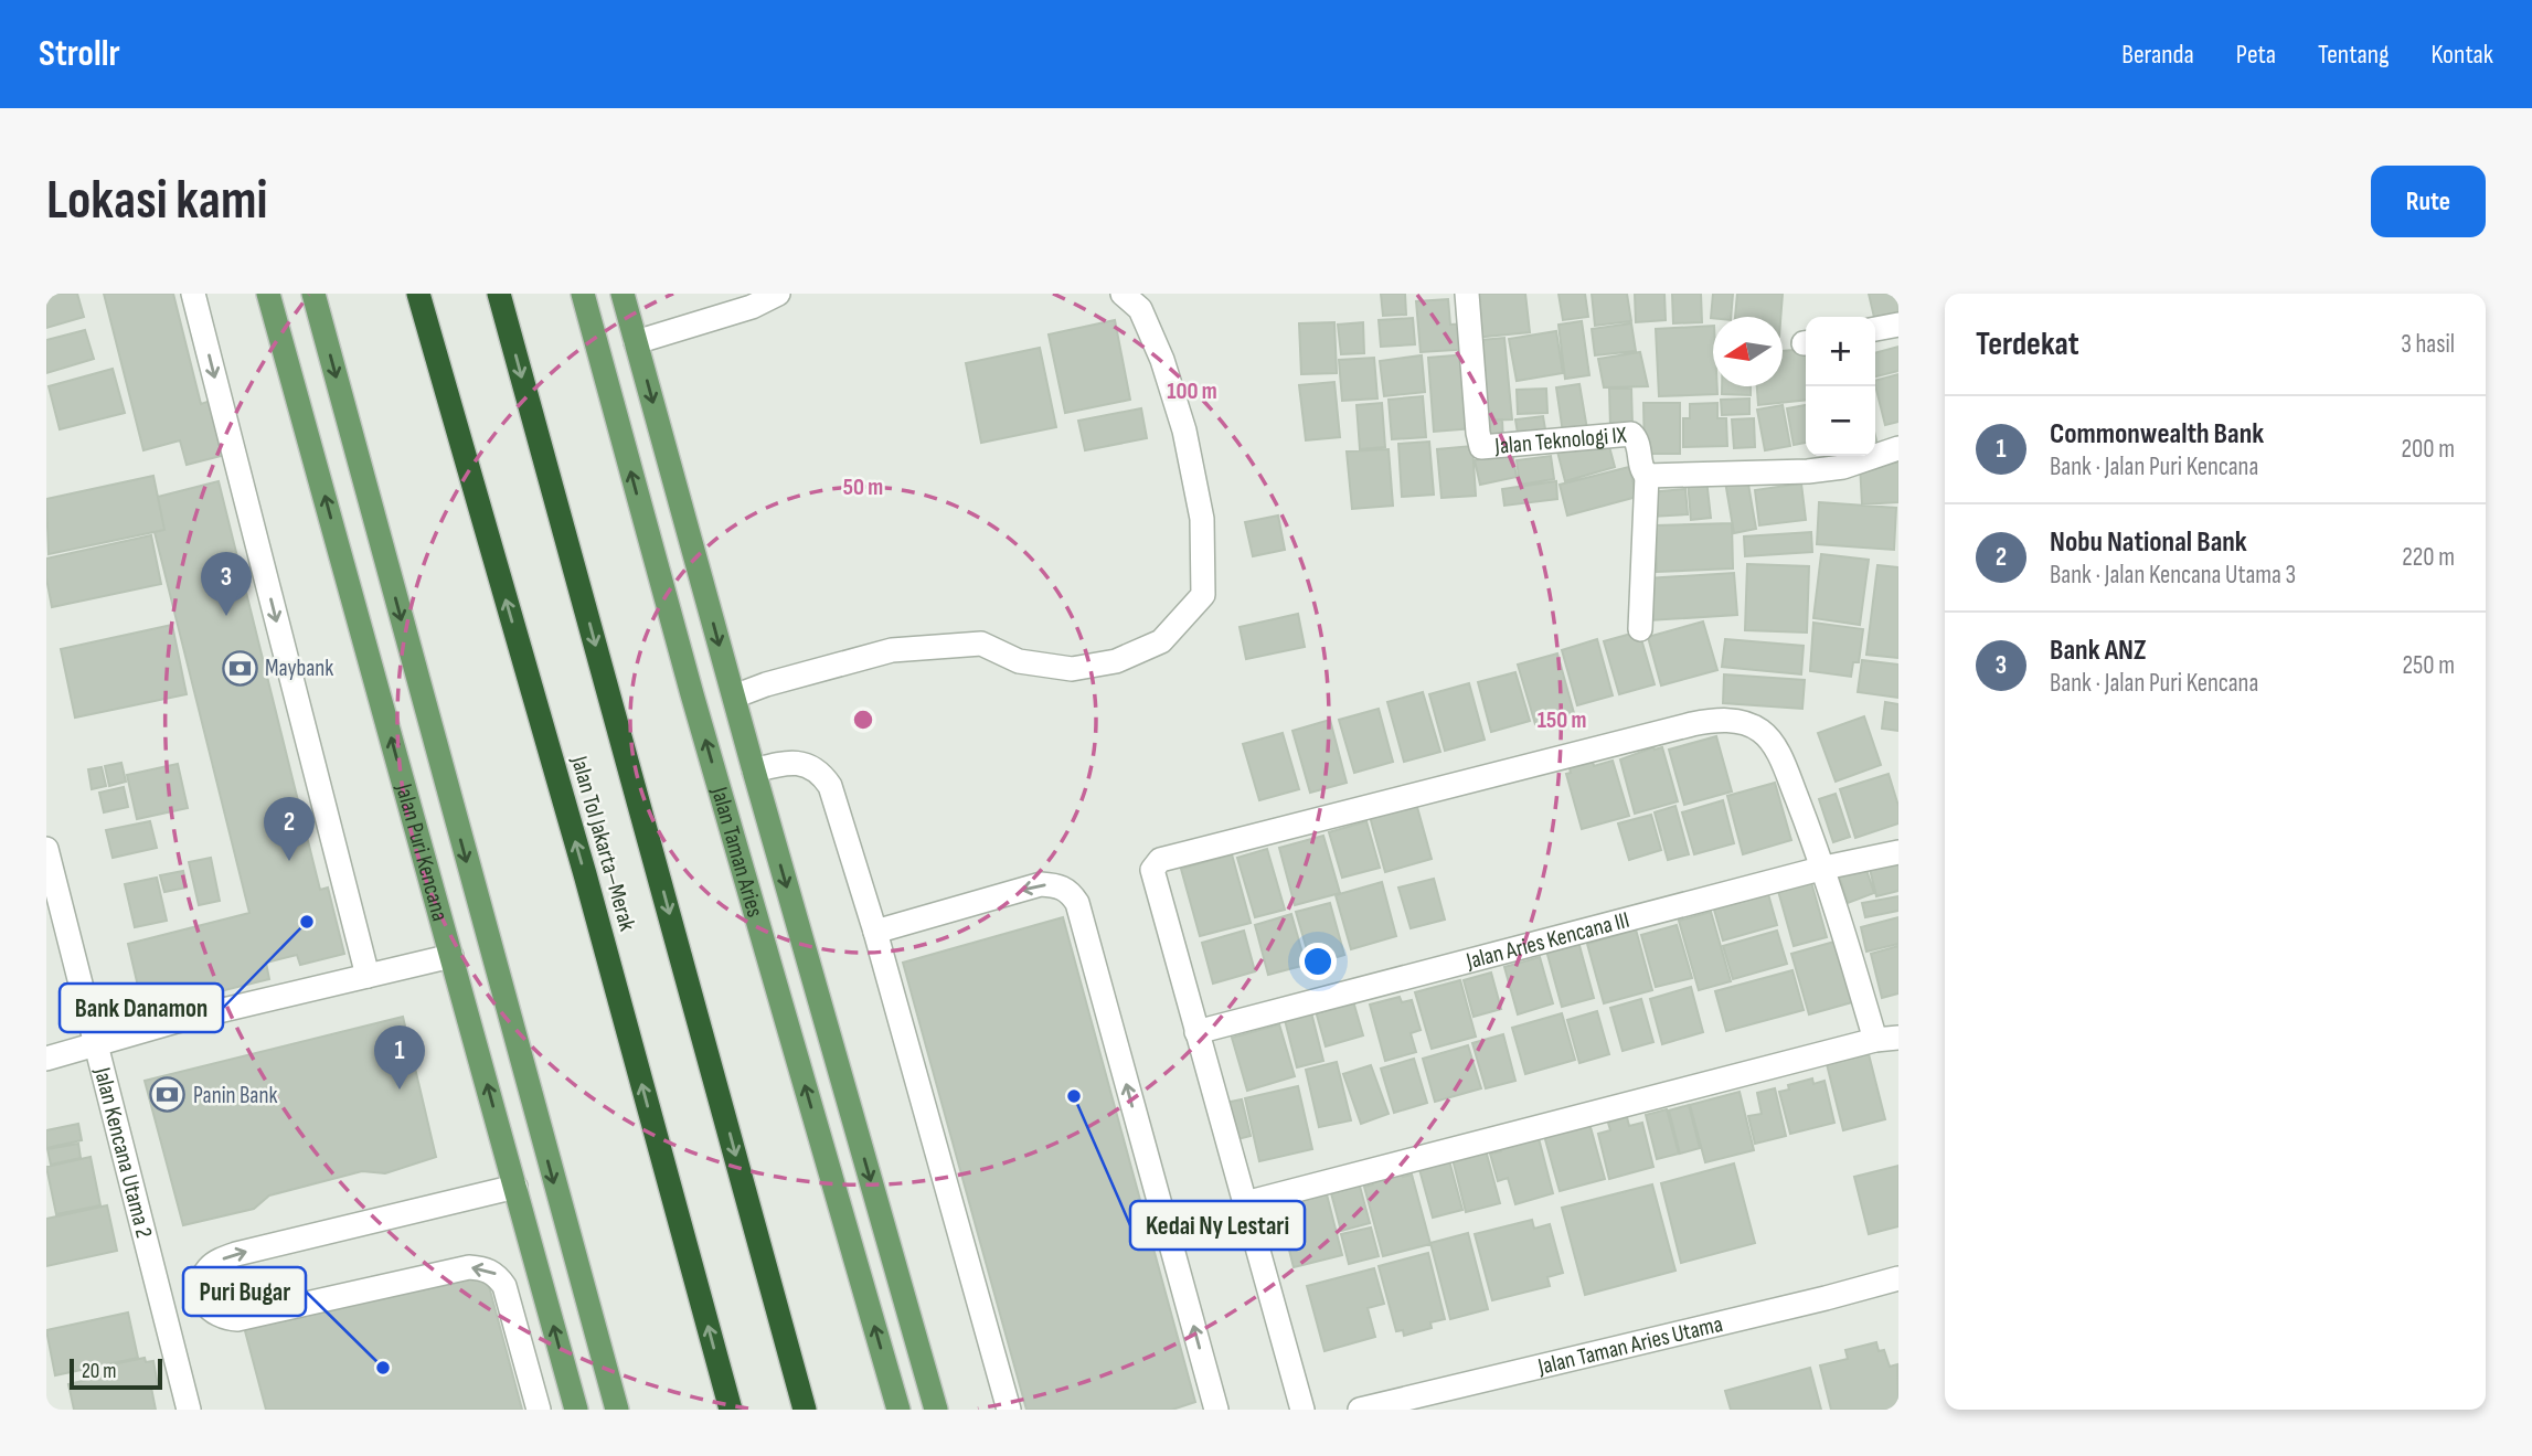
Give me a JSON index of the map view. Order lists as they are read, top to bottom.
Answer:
{
  "streets": {
    "highway": ["Jalan Tol Jakarta–Merak"],
    "main road": ["Jalan Puri Kencana", "Jalan Taman Aries"],
    "street": [
      "Jalan Teknologi IX",
      "Jalan Aries Kencana III",
      "Jalan Kencana Utama 2",
      "Jalan Taman Aries Utama"
    ]
  },
  "places": {
    "bank": ["Maybank", "Panin Bank"],
    "other": ["Bank Danamon", "Kedai Ny Lestari", "Puri Bugar"]
  },
  "scale_bar": "20 m",
  "north": "left",
  "page": {
    "header": "Strollr",
    "nav": [
      "Beranda",
      "Peta",
      "Tentang",
      "Kontak"
    ],
    "buttons": "Rute",
    "title": "Lokasi kami",
    "heading": ["Terdekat", "3 hasil"],
    "map_buttons": ["+", "−"],
    "list": [
      {
        "mark": "1",
        "name": "Commonwealth Bank",
        "note": "Bank · Jalan Puri Kencana",
        "value": "200 m"
      },
      {
        "mark": "2",
        "name": "Nobu National Bank",
        "note": "Bank · Jalan Kencana Utama 3",
        "value": "220 m"
      },
      {
        "mark": "3",
        "name": "Bank ANZ",
        "note": "Bank · Jalan Puri Kencana",
        "value": "250 m"
      }
    ],
    "pins": ["3", "2", "1"],
    "scale": "20 m"
  },
  "rings": ["100 m", "50 m", "150 m"]
}
